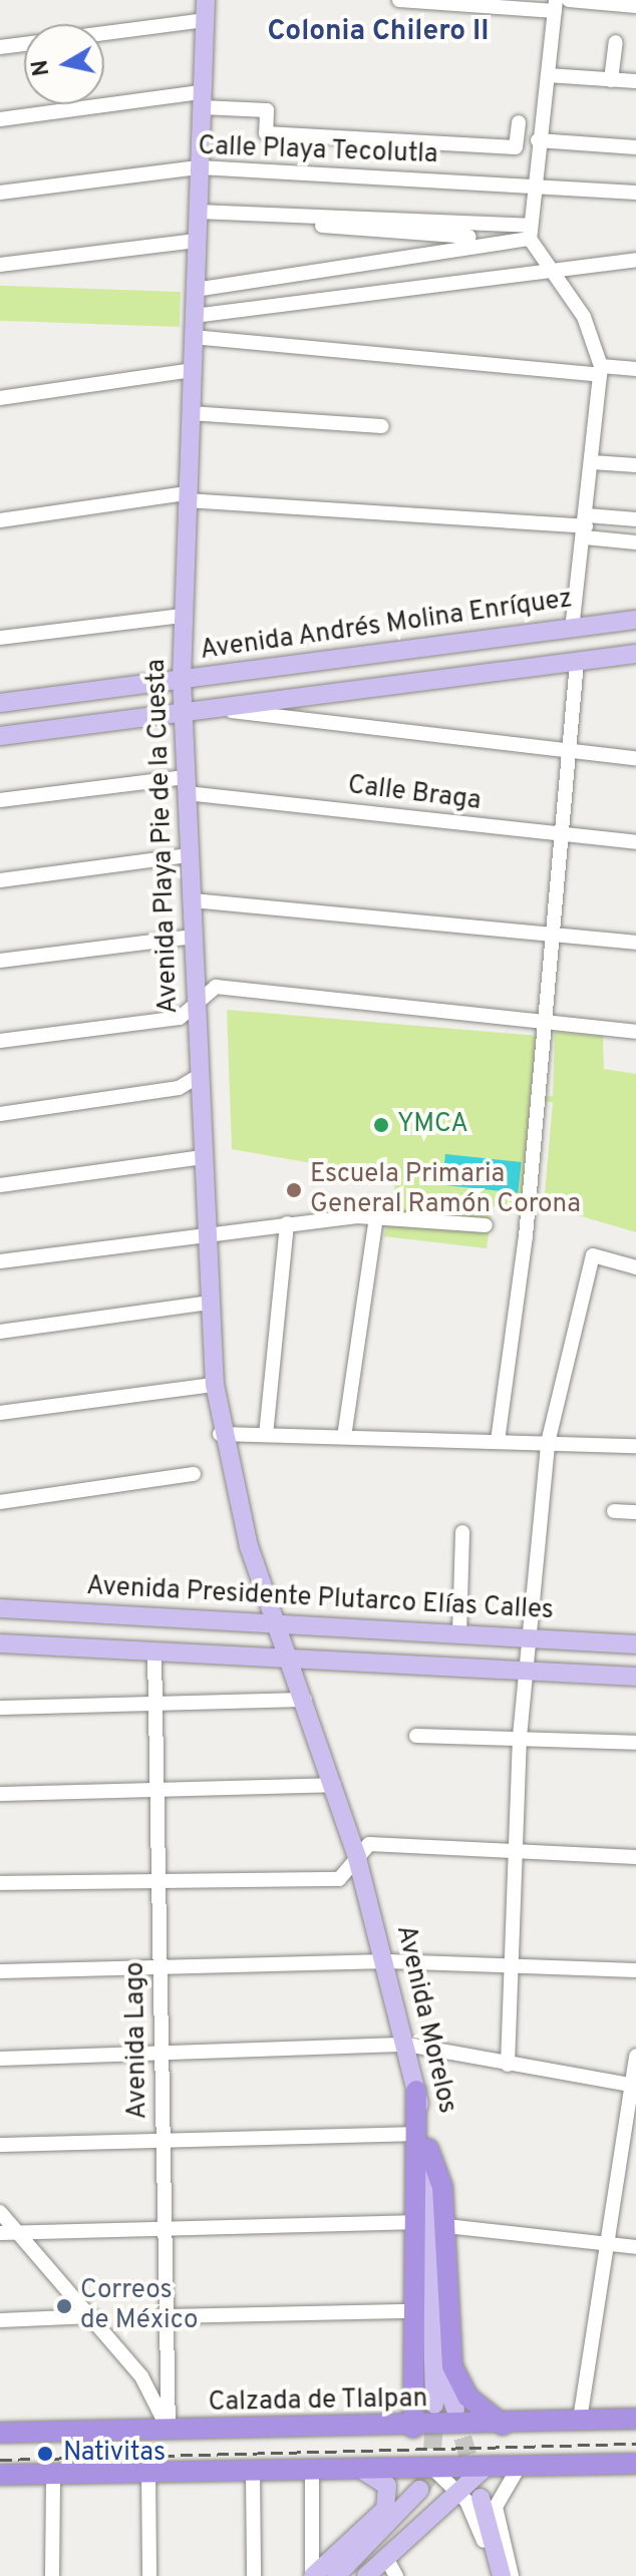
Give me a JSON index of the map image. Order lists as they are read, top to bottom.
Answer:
{
  "streets": {
    "highway": ["Calzada de Tlalpan"],
    "main road": [
      "Avenida Andrés Molina Enríquez",
      "Avenida Playa Pie de la Cuesta",
      "Avenida Presidente Plutarco Elías Calles",
      "Avenida Morelos"
    ],
    "street": ["Calle Playa Tecolutla", "Calle Braga", "Avenida Lago"]
  },
  "crossings": [
    ["Calle Playa Tecolutla", "Avenida Playa Pie de la Cuesta"],
    ["Avenida Andrés Molina Enríquez", "Avenida Playa Pie de la Cuesta"],
    ["Calle Braga", "Avenida Playa Pie de la Cuesta"],
    ["Avenida Playa Pie de la Cuesta", "Avenida Presidente Plutarco Elías Calles"],
    ["Avenida Playa Pie de la Cuesta", "Avenida Morelos"],
    ["Avenida Lago", "Calzada de Tlalpan"]
  ],
  "districts": ["Colonia Chilero II"],
  "places": [
    "YMCA",
    "Escuela Primaria General Ramón Corona",
    "Correos de México",
    "Nativitas"
  ],
  "north": "left"
}
